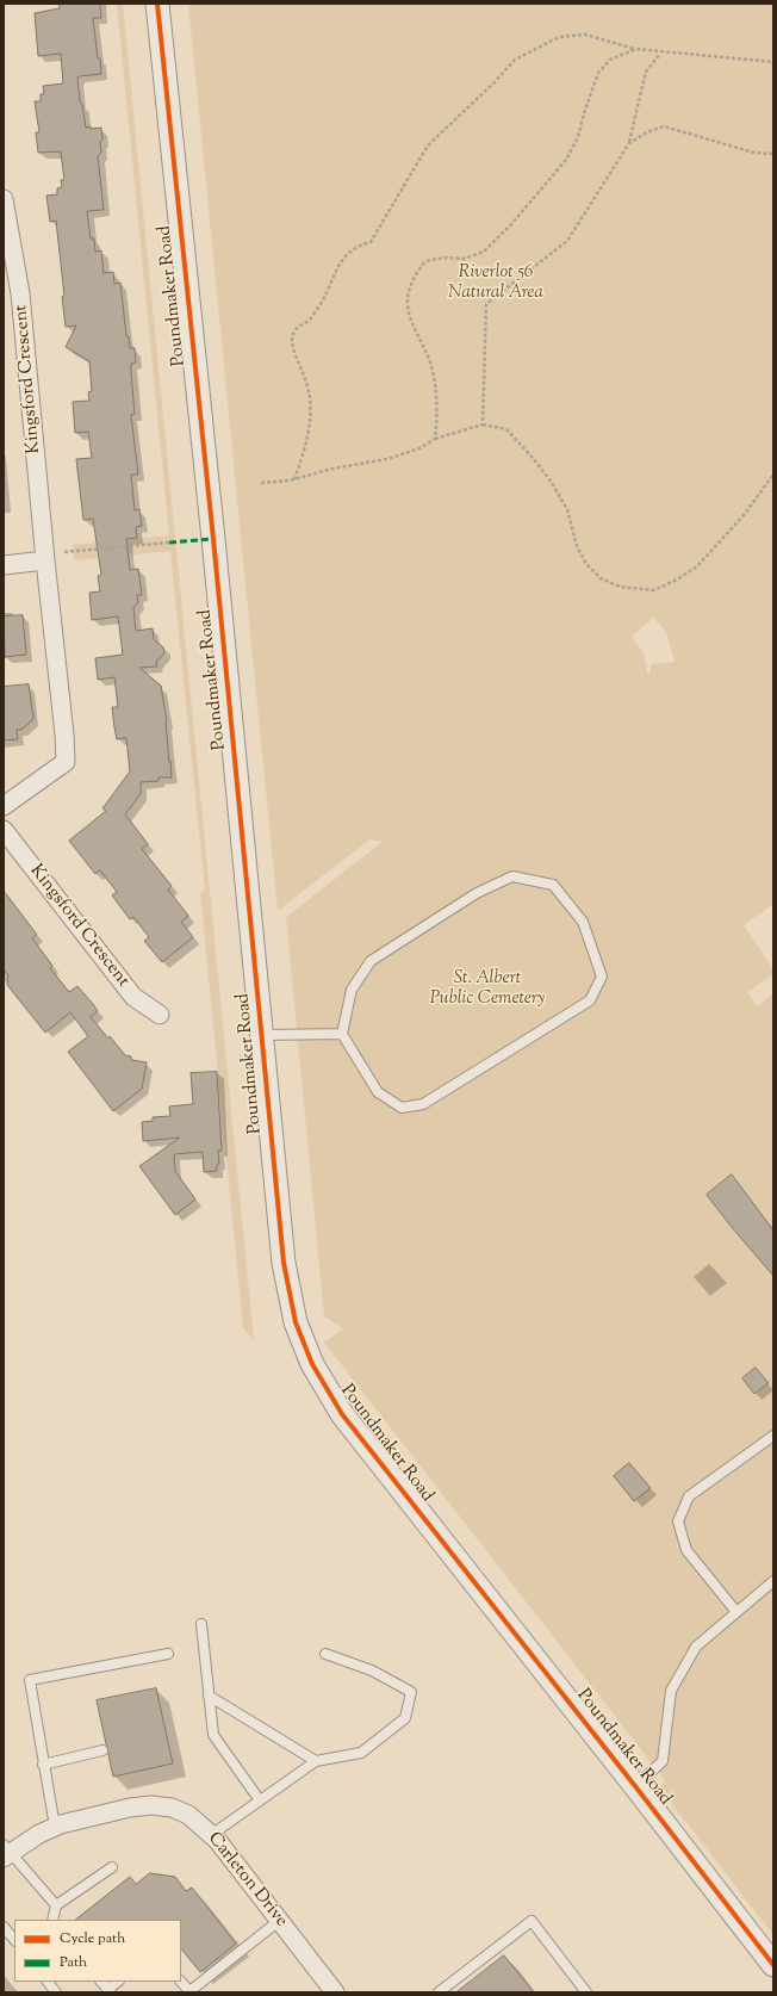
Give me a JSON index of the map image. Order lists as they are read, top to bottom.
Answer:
{
  "streets": {
    "street": ["Poundmaker Road", "Kingsford Crescent", "Carleton Drive"]
  },
  "parks": ["Riverlot 56 Natural Area", "St. Albert Public Cemetery"],
  "legend": ["Cycle path", "Path"]
}
